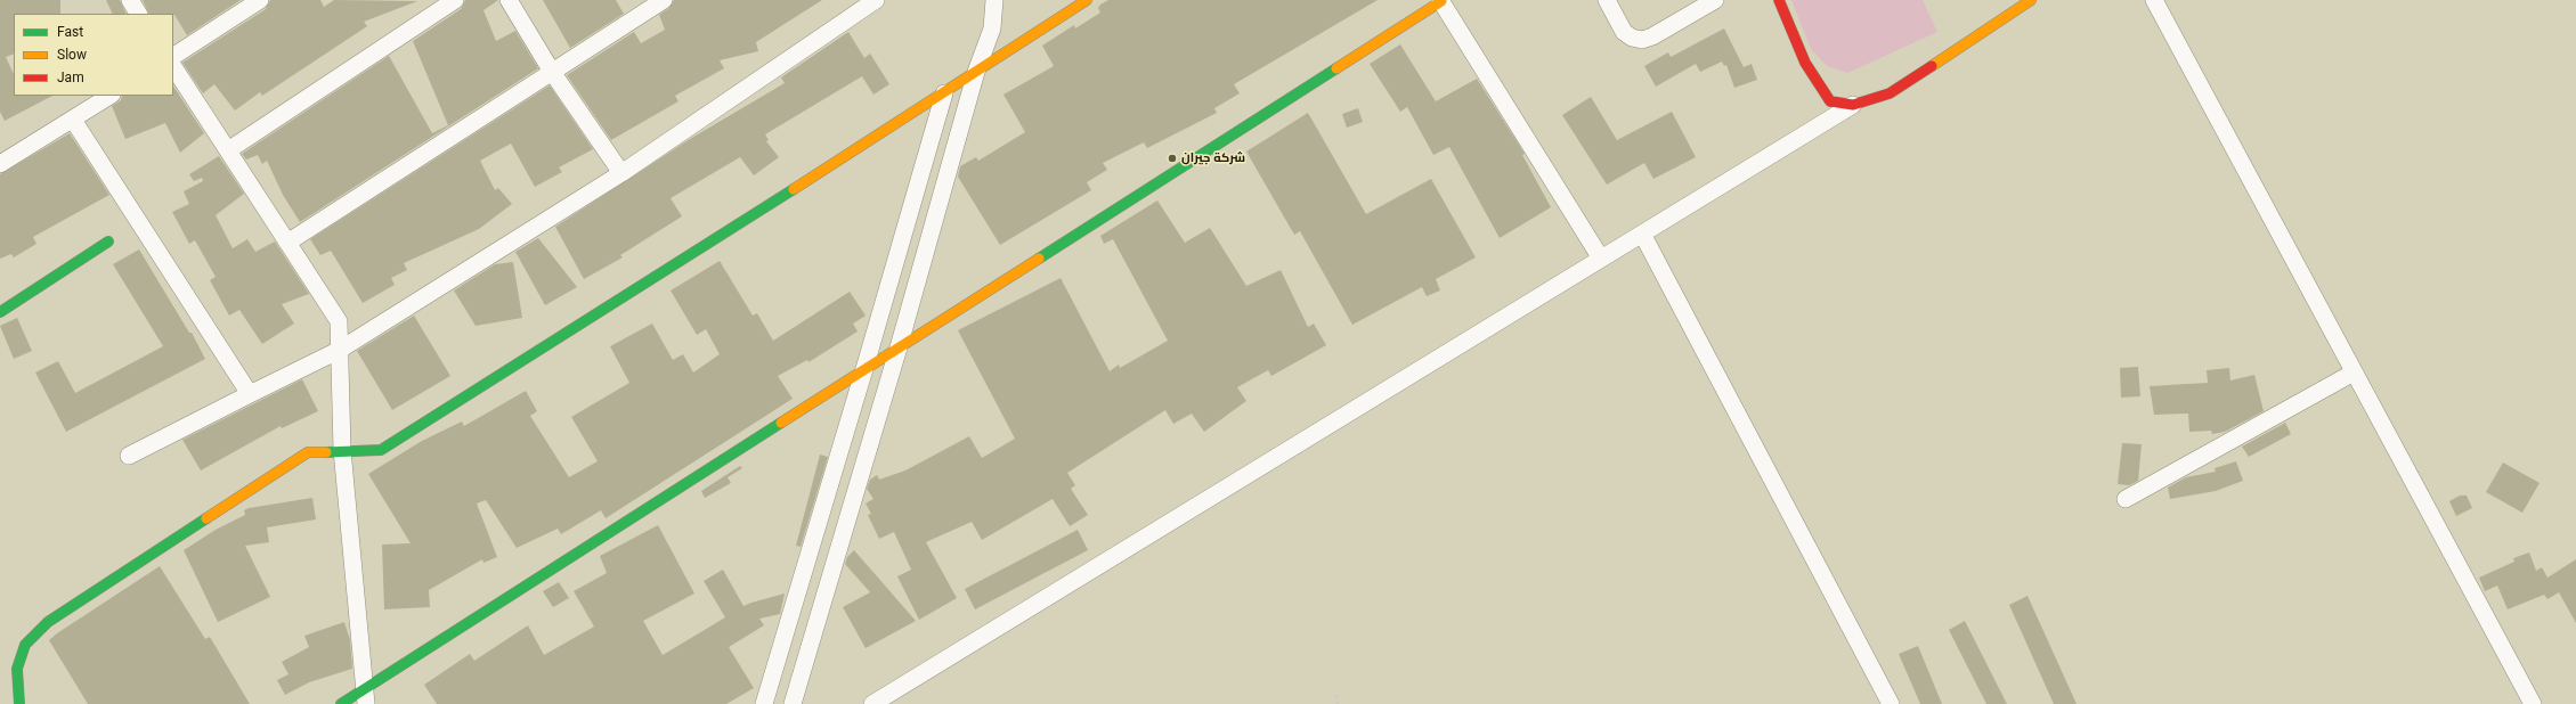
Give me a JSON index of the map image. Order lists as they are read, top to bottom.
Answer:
{
  "places": ["شركة جيران"],
  "legend": ["Fast", "Slow", "Jam"]
}
